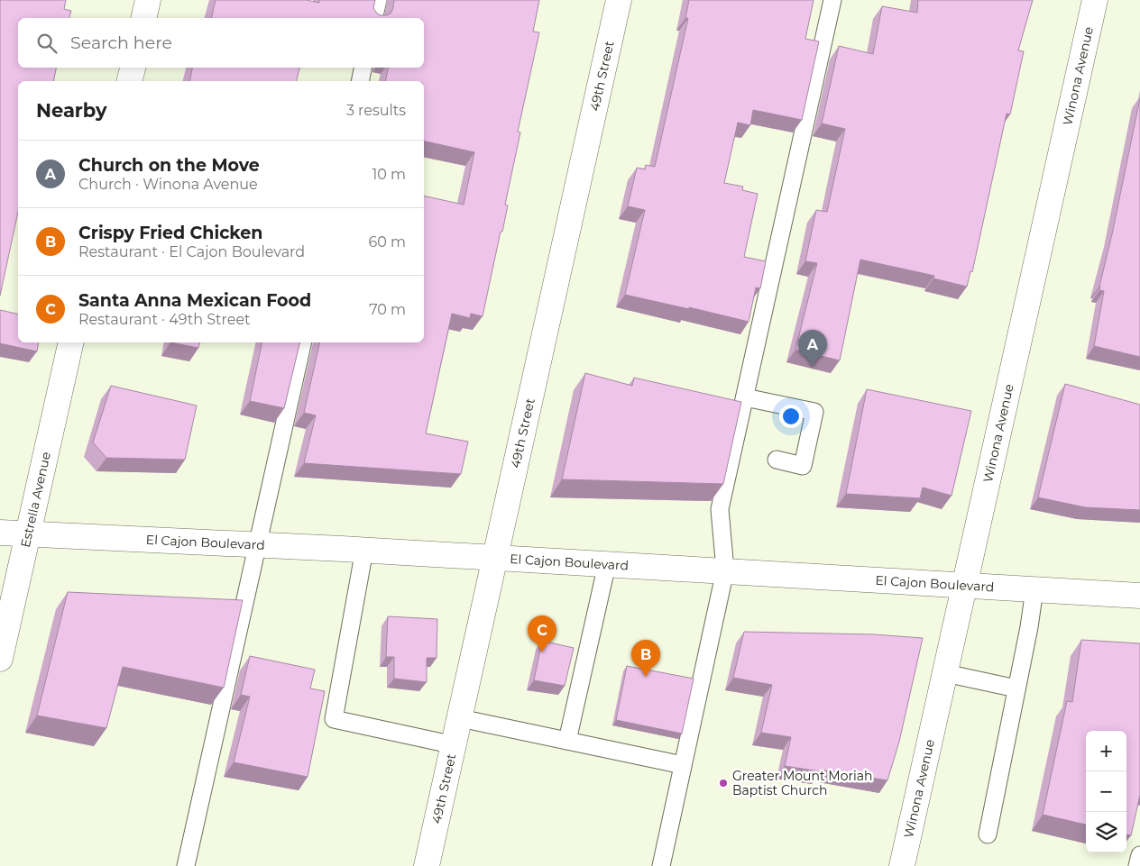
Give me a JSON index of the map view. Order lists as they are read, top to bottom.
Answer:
{
  "streets": {
    "street": [
      "49th Street",
      "Winona Avenue",
      "Estrella Avenue",
      "El Cajon Boulevard"
    ]
  },
  "crossings": [
    ["49th Street", "El Cajon Boulevard"],
    ["Winona Avenue", "El Cajon Boulevard"],
    ["Estrella Avenue", "El Cajon Boulevard"]
  ],
  "places": ["Greater Mount Moriah Baptist Church"],
  "page": {
    "search": "Search here",
    "heading": ["Nearby", "3 results"],
    "list": [
      {
        "mark": "A",
        "name": "Church on the Move",
        "note": "Church · Winona Avenue",
        "value": "10 m"
      },
      {
        "mark": "B",
        "name": "Crispy Fried Chicken",
        "note": "Restaurant · El Cajon Boulevard",
        "value": "60 m"
      },
      {
        "mark": "C",
        "name": "Santa Anna Mexican Food",
        "note": "Restaurant · 49th Street",
        "value": "70 m"
      }
    ],
    "pins": ["A", "C", "B"],
    "map_buttons": ["+", "−"]
  }
}
